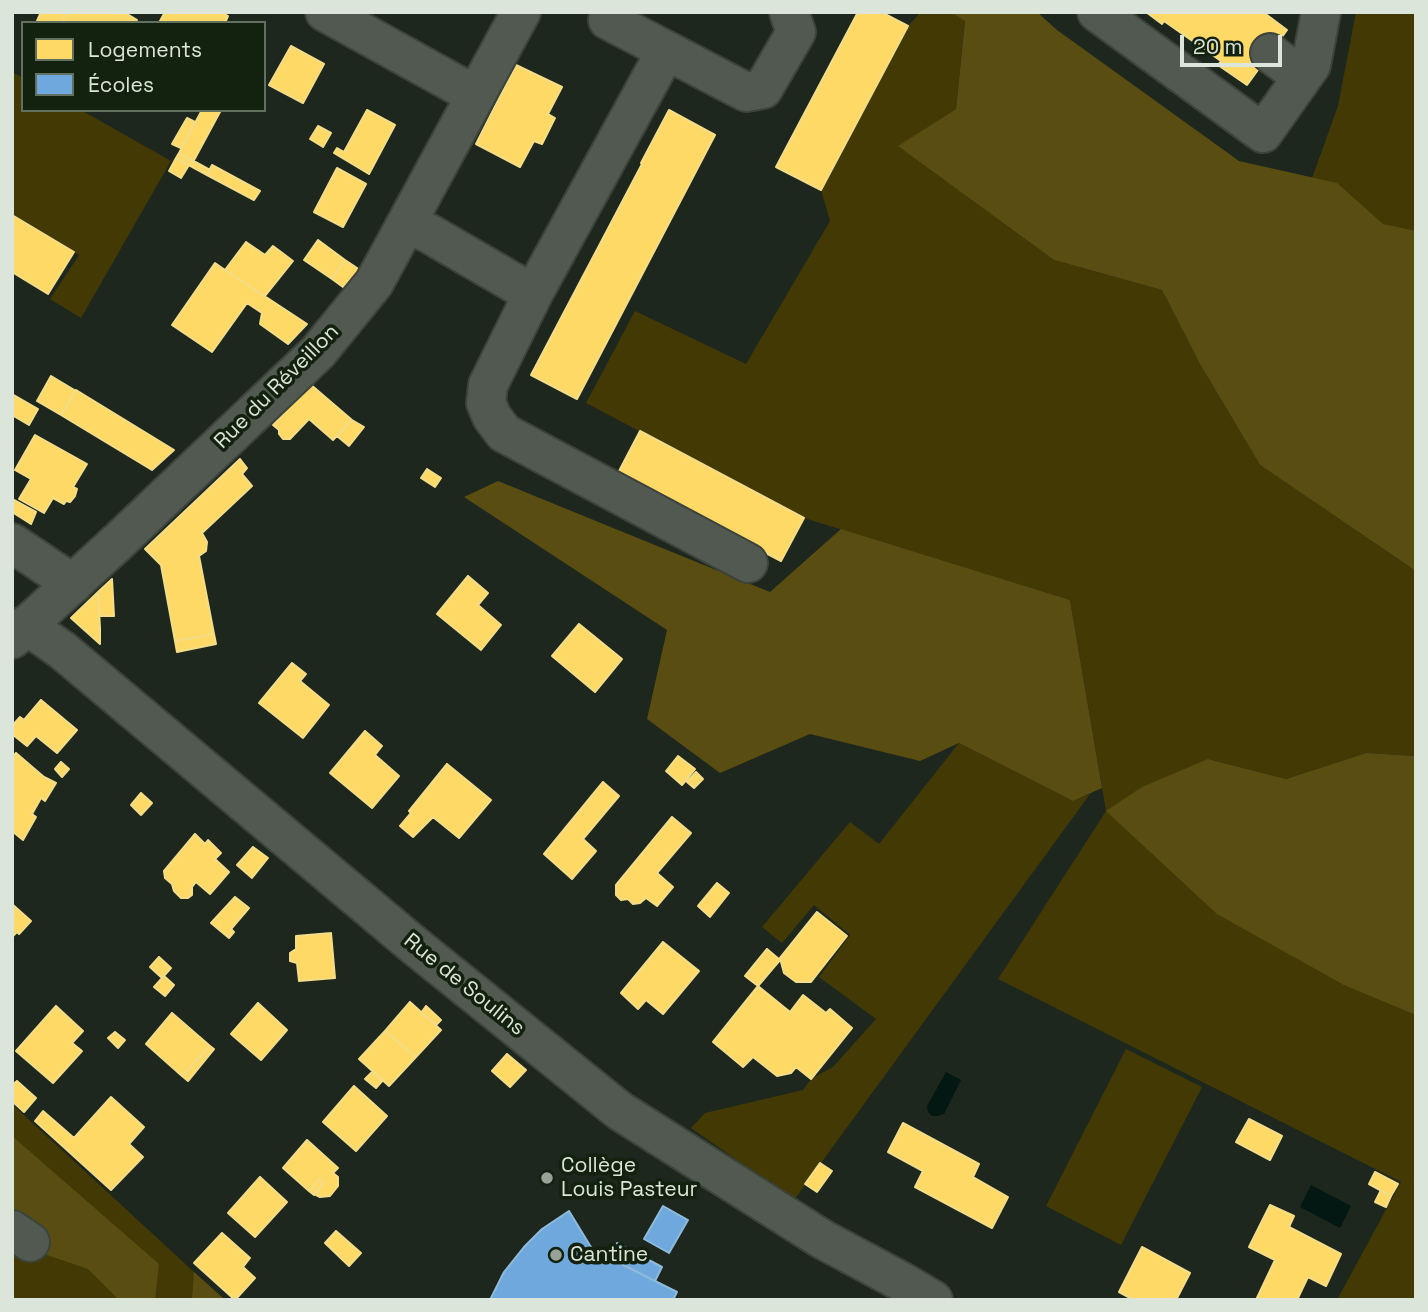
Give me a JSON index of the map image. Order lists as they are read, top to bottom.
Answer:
{
  "streets": {
    "street": ["Rue du Réveillon", "Rue de Soulins"]
  },
  "crossings": [
    ["Rue du Réveillon", "Rue de Soulins"]
  ],
  "places": ["Collège Louis Pasteur", "Cantine"],
  "legend": ["Logements", "Écoles"],
  "scale_bar": "20 m"
}
